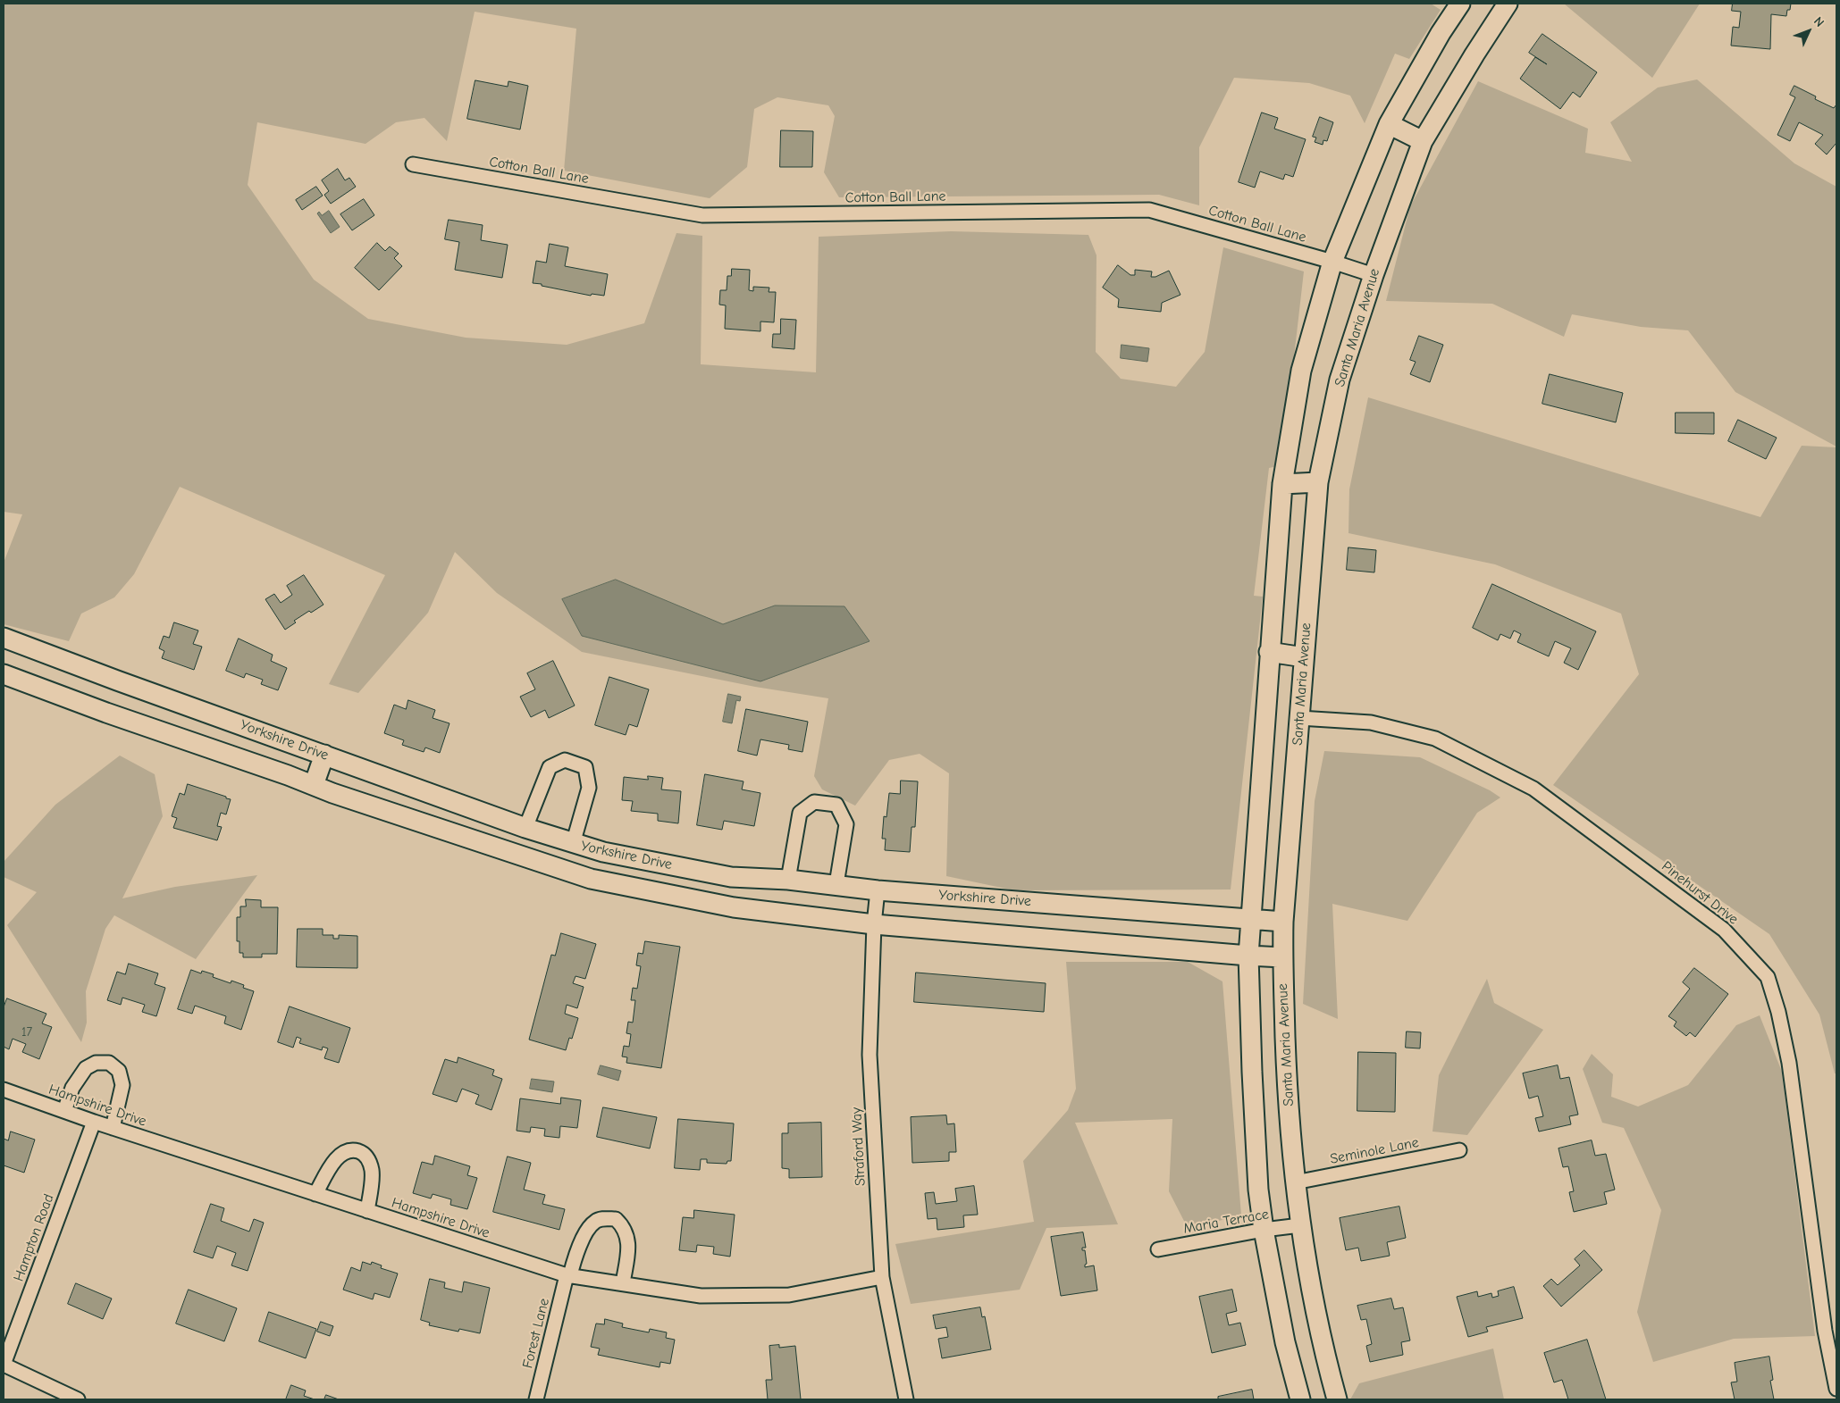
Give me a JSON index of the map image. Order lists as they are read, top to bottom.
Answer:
{
  "streets": {
    "street": [
      "Cotton Ball Lane",
      "Santa Maria Avenue",
      "Yorkshire Drive",
      "Pinehurst Drive",
      "Hampshire Drive",
      "Straford Way",
      "Seminole Lane",
      "Maria Terrace",
      "Hampton Road",
      "Forest Lane"
    ]
  },
  "crossings": [
    ["Cotton Ball Lane", "Santa Maria Avenue"],
    ["Santa Maria Avenue", "Yorkshire Drive"],
    ["Santa Maria Avenue", "Pinehurst Drive"],
    ["Santa Maria Avenue", "Seminole Lane"],
    ["Santa Maria Avenue", "Maria Terrace"],
    ["Yorkshire Drive", "Straford Way"],
    ["Hampshire Drive", "Straford Way"],
    ["Hampshire Drive", "Hampton Road"],
    ["Hampshire Drive", "Forest Lane"]
  ],
  "house_numbers": ["17"],
  "north": "top right"
}
